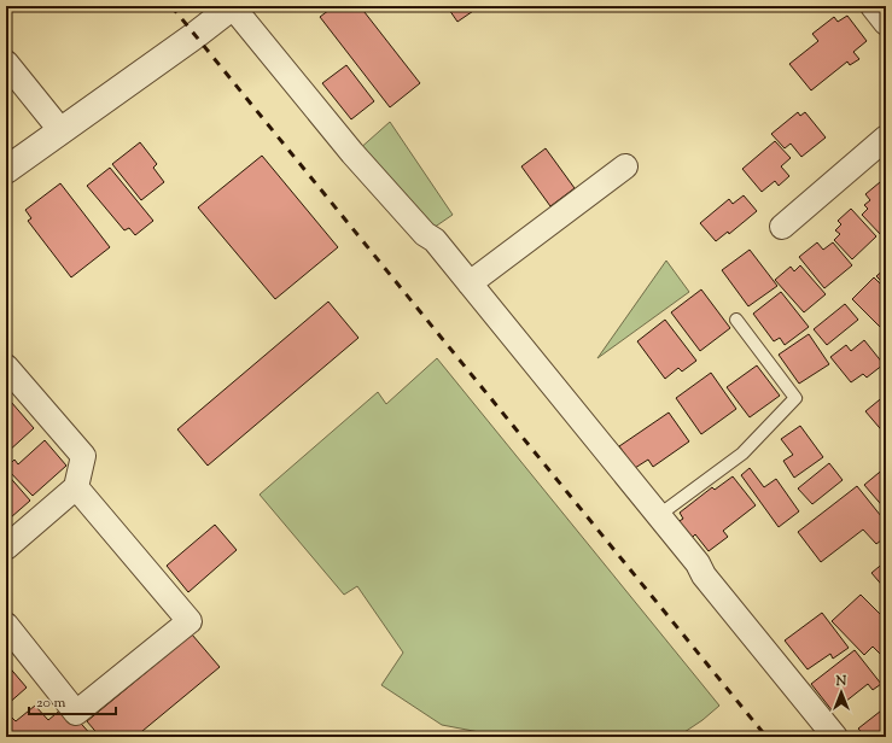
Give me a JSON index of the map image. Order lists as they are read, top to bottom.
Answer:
{
  "scale_bar": "20 m",
  "north": "top"
}
